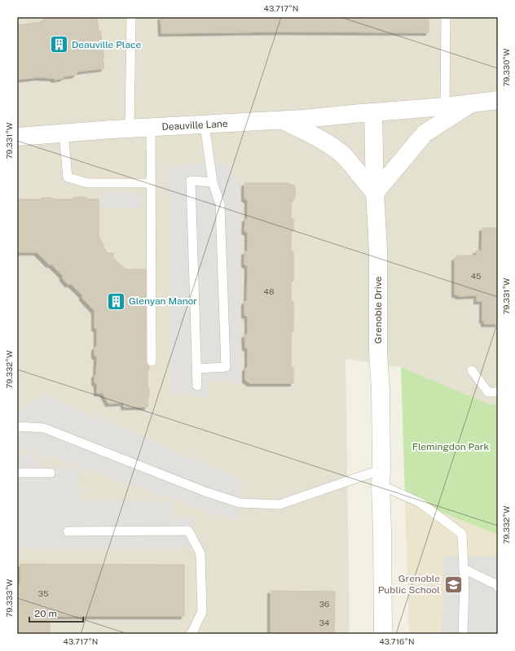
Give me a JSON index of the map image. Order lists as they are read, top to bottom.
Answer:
{
  "streets": {
    "street": ["Deauville Lane", "Grenoble Drive"]
  },
  "crossings": [
    ["Deauville Lane", "Grenoble Drive"]
  ],
  "parks": ["Flemingdon Park"],
  "places": {
    "building": ["Deauville Place", "Glenyan Manor"],
    "school or university": ["Grenoble Public School"]
  },
  "house_numbers": [
    "45",
    "48",
    "35",
    "36",
    "34"
  ],
  "scale_bar": "20 m",
  "coordinates": [
    "43.717°N",
    "79.330°W",
    "79.331°W",
    "79.332°W",
    "79.333°W",
    "43.716°N"
  ]
}
